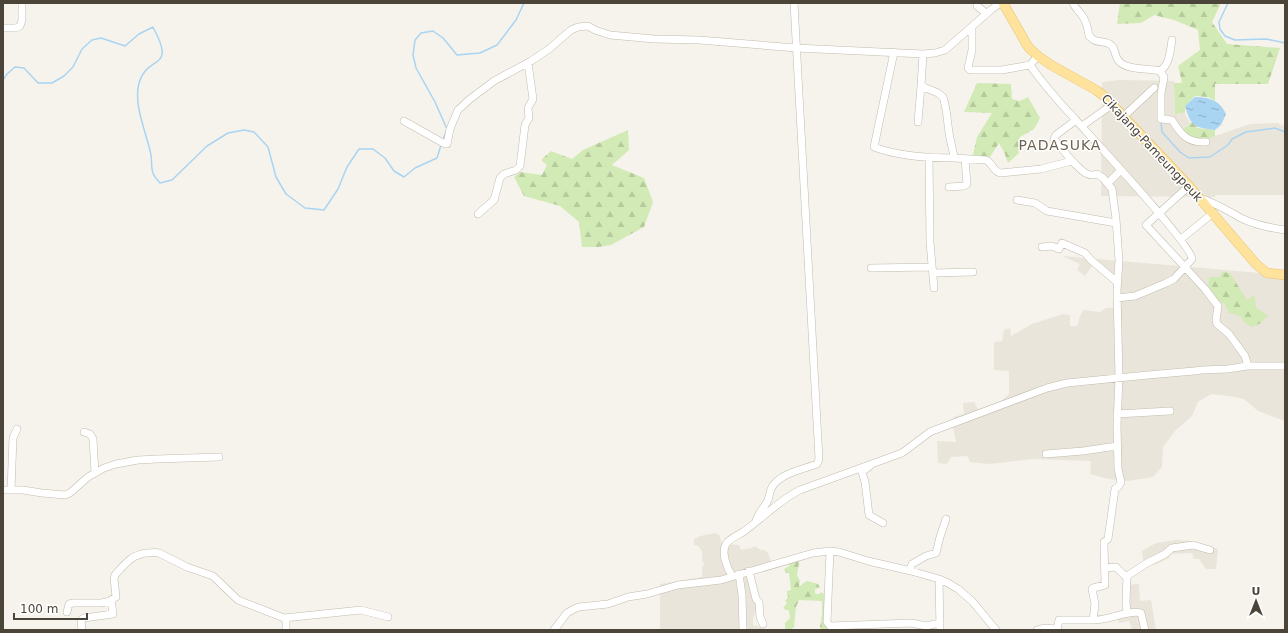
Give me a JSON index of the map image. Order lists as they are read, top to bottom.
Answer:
{
  "streets": {
    "main road": ["Cikajang-Pameungpeuk"]
  },
  "districts": ["PADASUKA"],
  "scale_bar": "100 m",
  "north": "top"
}
